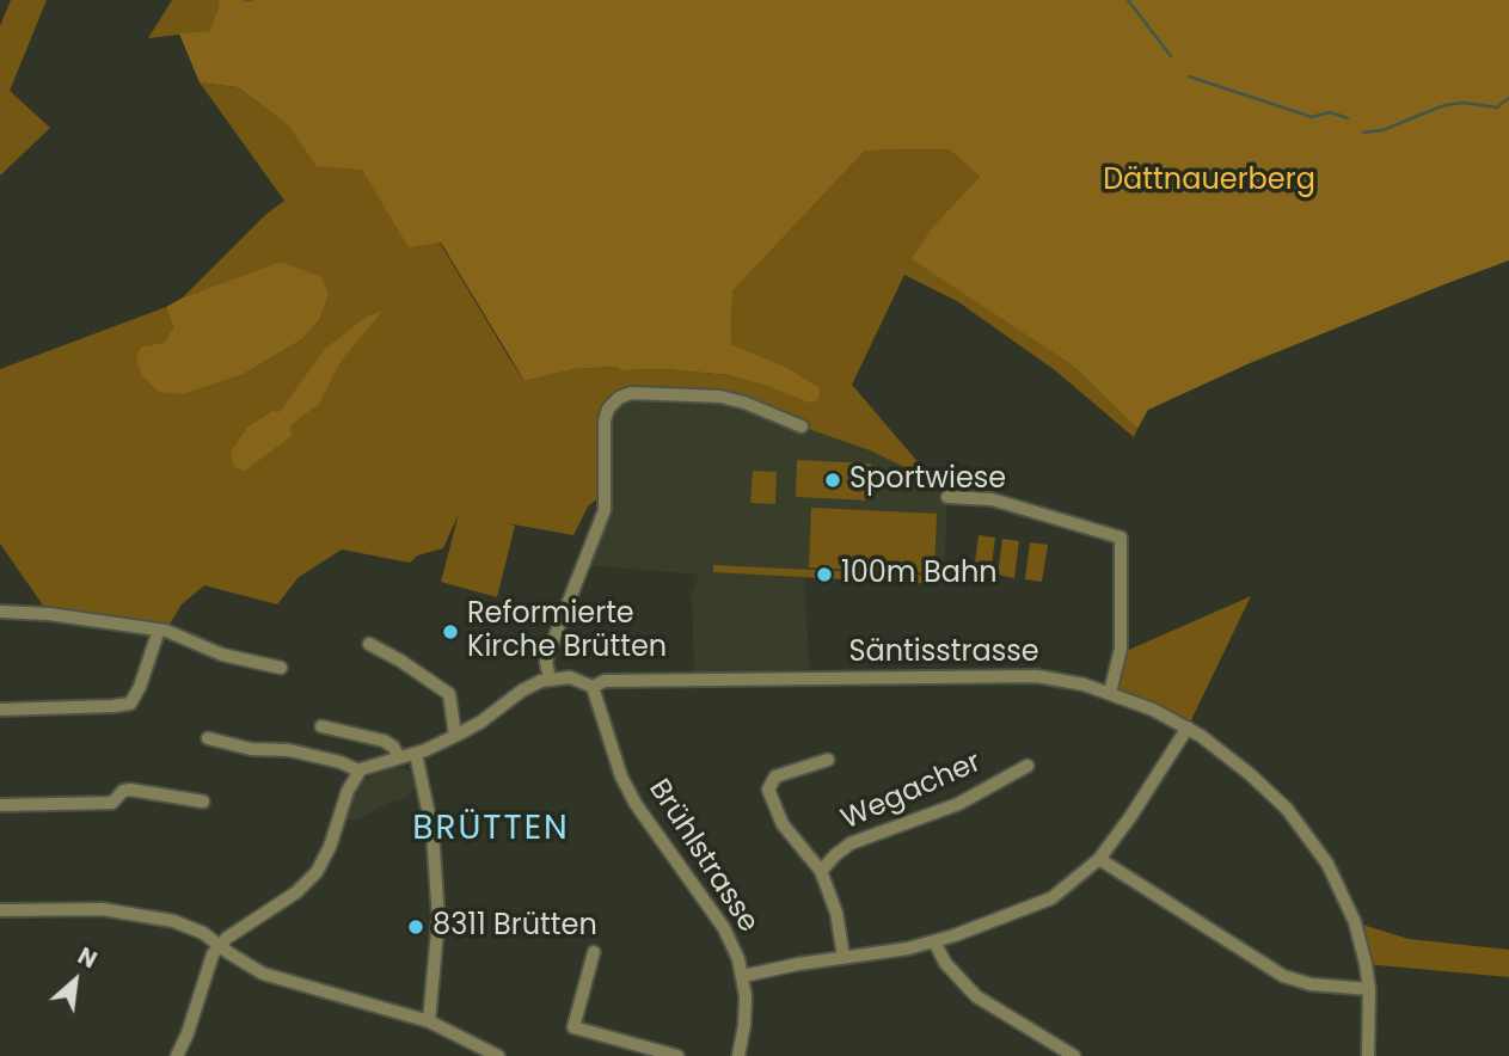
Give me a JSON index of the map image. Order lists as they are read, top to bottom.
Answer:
{
  "streets": {
    "street": ["Säntisstrasse", "Wegacher", "Brühlstrasse"]
  },
  "crossings": [
    ["Säntisstrasse", "Brühlstrasse"]
  ],
  "districts": ["BRÜTTEN"],
  "parks": ["Dättnauerberg"],
  "places": [
    "Sportwiese",
    "100m Bahn",
    "Reformierte Kirche Brütten",
    "8311 Brütten"
  ],
  "north": "top right"
}
